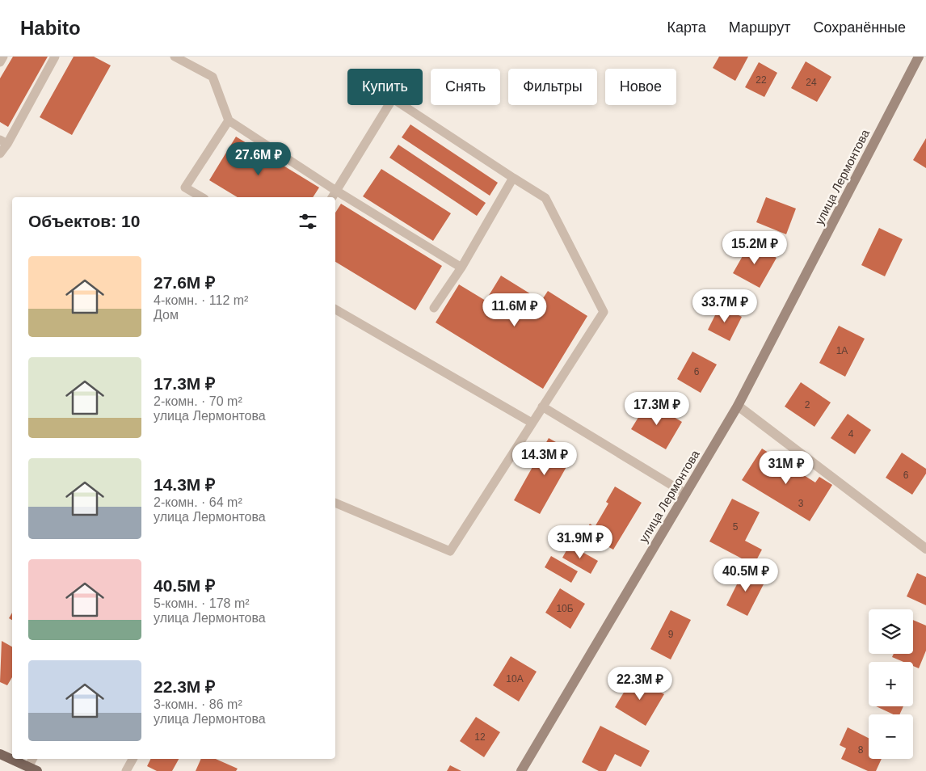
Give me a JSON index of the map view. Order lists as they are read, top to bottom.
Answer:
{
  "streets": {
    "street": ["улица Лермонтова"]
  },
  "house_numbers": [
    "22",
    "24",
    "1А",
    "6",
    "2",
    "4",
    "6",
    "3",
    "5",
    "10Б",
    "9",
    "10А",
    "12",
    "8"
  ],
  "page": {
    "header": "Habito",
    "nav": ["Карта", "Маршрут", "Сохранённые"],
    "chip": [
      "Купить",
      "Снять",
      "Фильтры",
      "Новое"
    ],
    "price": [
      "27.6M ₽",
      "15.2M ₽",
      "33.7M ₽",
      "11.6M ₽",
      "17.3M ₽",
      "14.3M ₽",
      "31M ₽",
      "31.9M ₽",
      "40.5M ₽",
      "22.3M ₽"
    ],
    "heading": "Объектов: 10",
    "list": [
      {
        "name": "27.6M ₽",
        "note": "4-комн. · 112 m² · Дом"
      },
      {
        "name": "17.3M ₽",
        "note": "2-комн. · 70 m² · улица Лермонтова"
      },
      {
        "name": "14.3M ₽",
        "note": "2-комн. · 64 m² · улица Лермонтова"
      },
      {
        "name": "40.5M ₽",
        "note": "5-комн. · 178 m² · улица Лермонтова"
      },
      {
        "name": "22.3M ₽",
        "note": "3-комн. · 86 m² · улица Лермонтова"
      }
    ],
    "map_buttons": ["+", "−"]
  }
}
